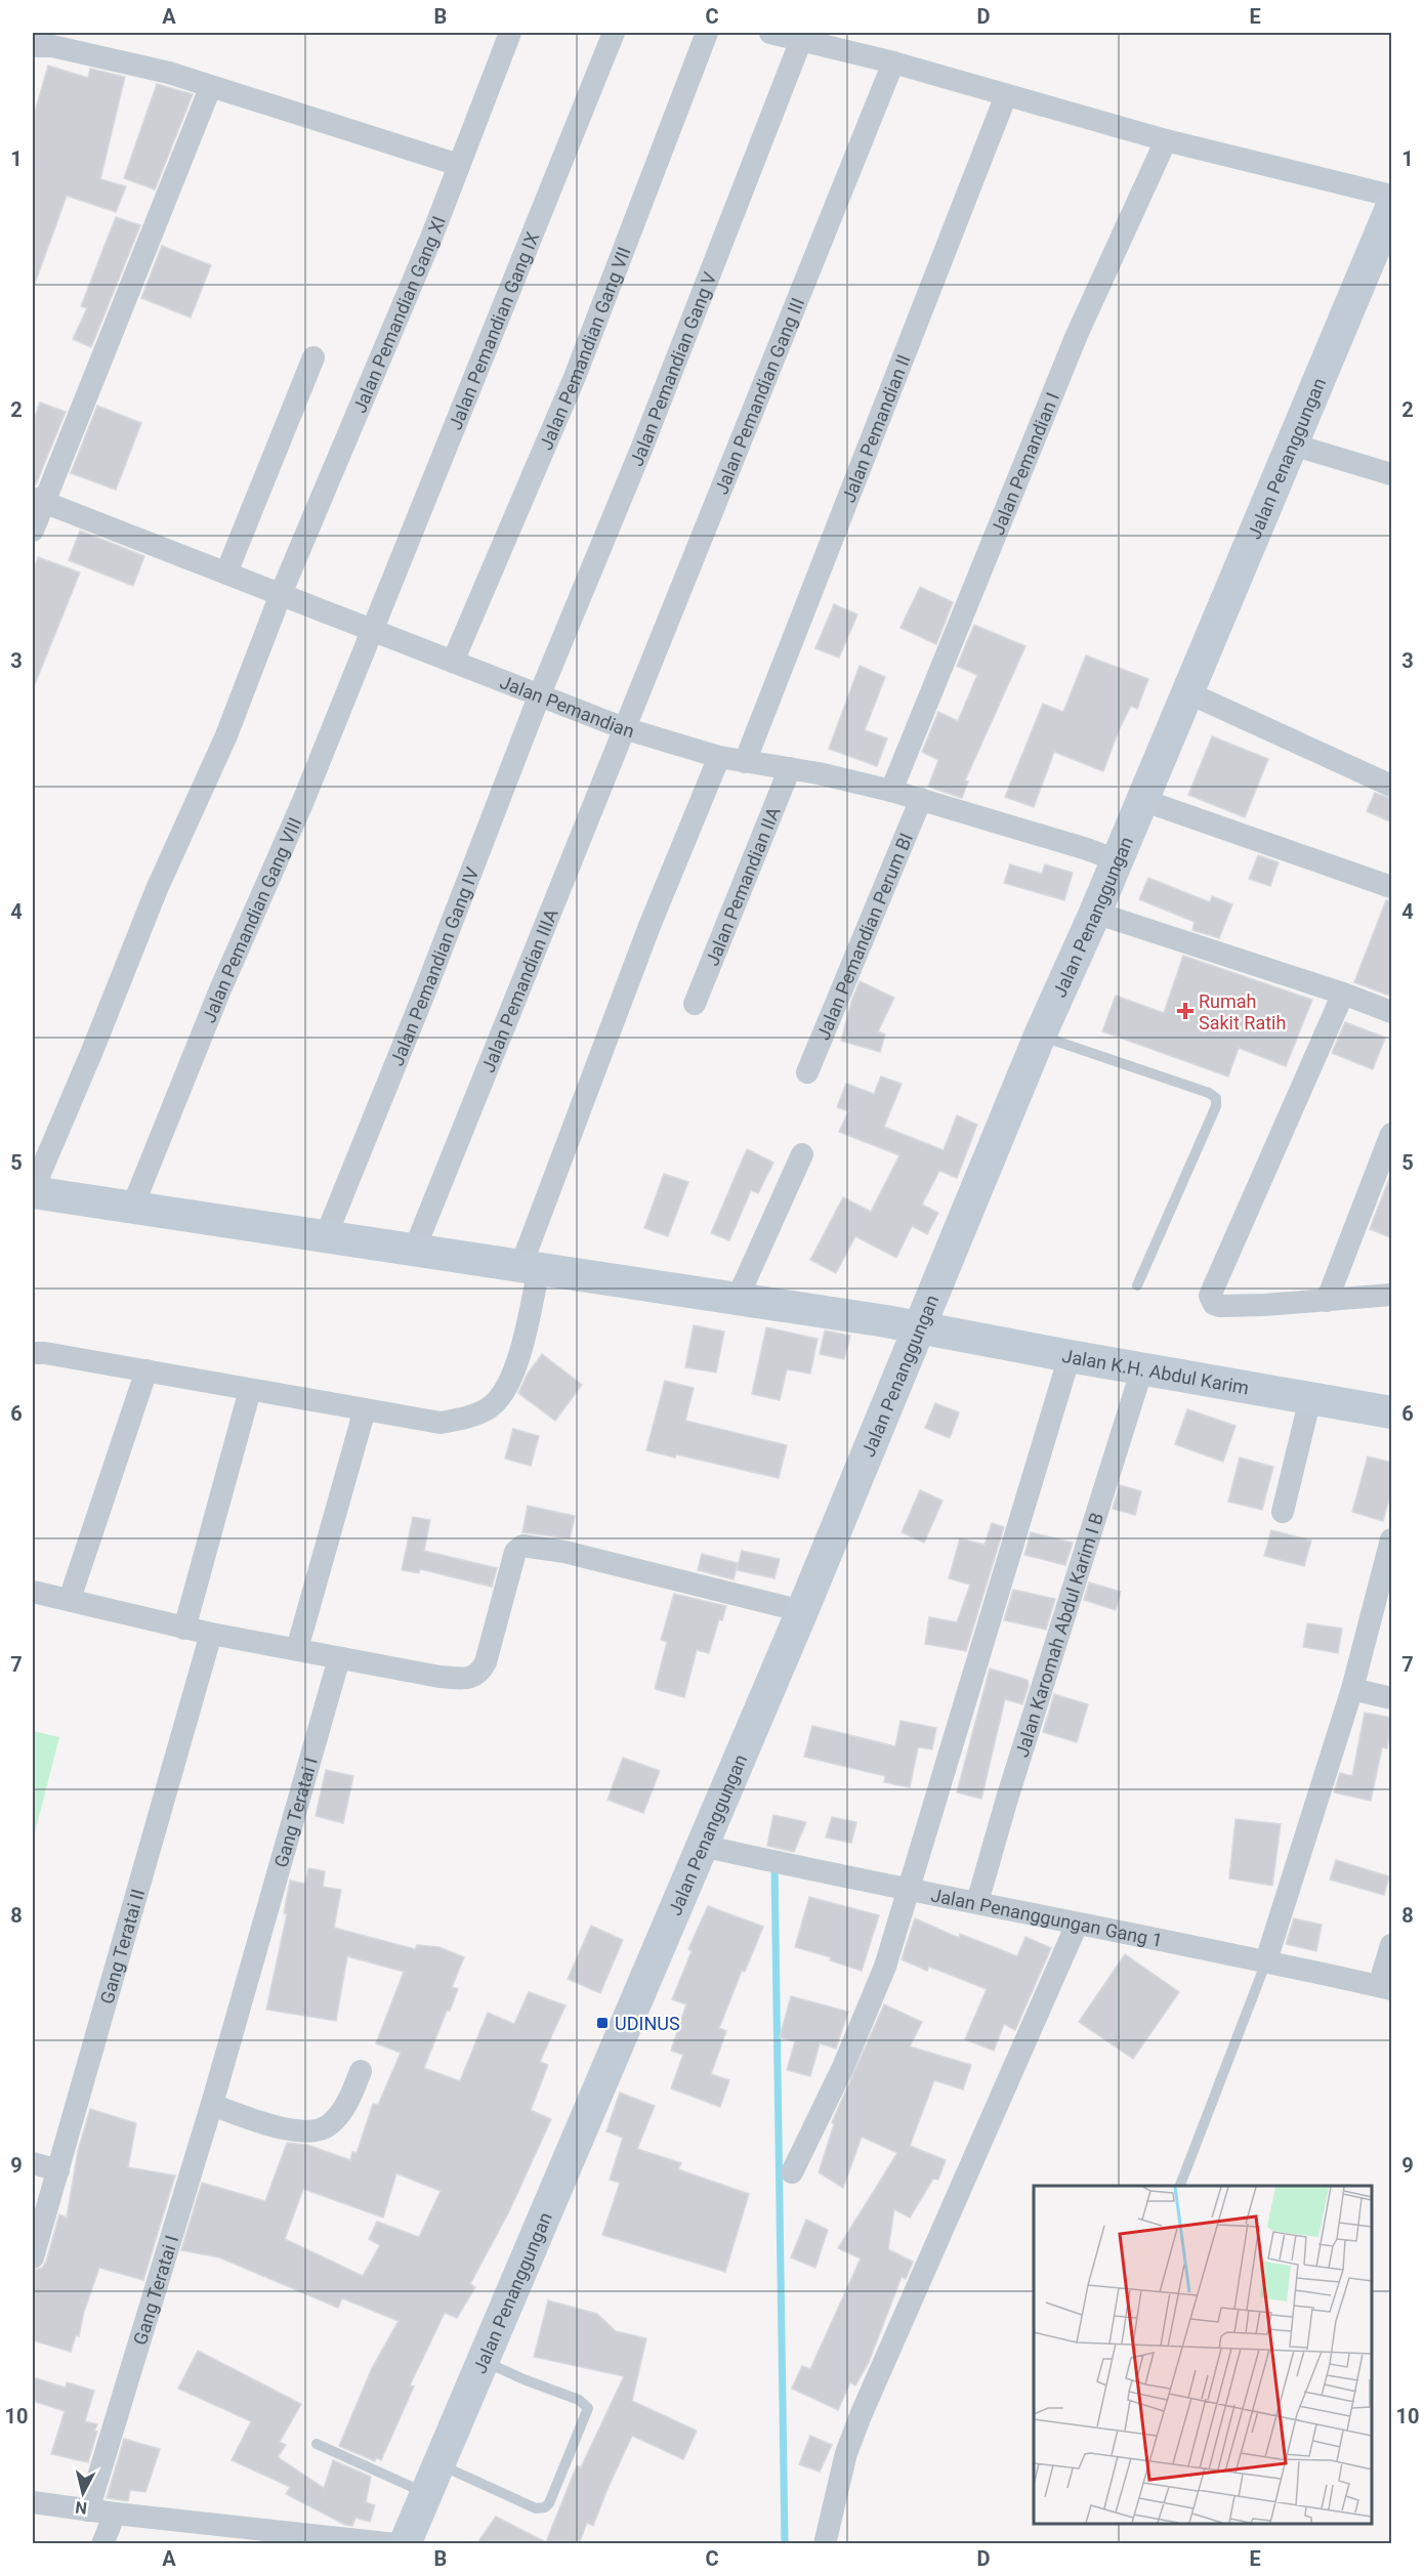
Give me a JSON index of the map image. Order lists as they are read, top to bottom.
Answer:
{
  "streets": {
    "main road": ["Jalan Penanggungan", "Jalan K.H. Abdul Karim"],
    "street": [
      "Jalan Pemandian Gang XI",
      "Jalan Pemandian Gang IX",
      "Jalan Pemandian Gang VII",
      "Jalan Pemandian Gang V",
      "Jalan Pemandian Gang III",
      "Jalan Pemandian II",
      "Jalan Pemandian I",
      "Jalan Pemandian",
      "Jalan Pemandian IIA",
      "Jalan Pemandian Gang VIII",
      "Jalan Pemandian Perum BI",
      "Jalan Pemandian Gang IV",
      "Jalan Pemandian IIIA",
      "Jalan Karomah Abdul Karim I B",
      "Gang Teratai I",
      "Jalan Penanggungan Gang 1",
      "Gang Teratai II"
    ]
  },
  "crossings": [
    ["Jalan Pemandian Gang XI", "Jalan Pemandian"],
    ["Jalan Pemandian Gang XI", "Jalan K.H. Abdul Karim"],
    ["Jalan Pemandian Gang IX", "Jalan Pemandian"],
    ["Jalan Pemandian Gang IX", "Jalan Pemandian Gang VIII"],
    ["Jalan Pemandian Gang VII", "Jalan Pemandian"],
    ["Jalan Pemandian Gang V", "Jalan Pemandian"],
    ["Jalan Pemandian Gang V", "Jalan Pemandian Gang IV"],
    ["Jalan Pemandian Gang III", "Jalan Pemandian"],
    ["Jalan Pemandian Gang III", "Jalan Pemandian IIIA"],
    ["Jalan Pemandian II", "Jalan Pemandian"],
    ["Jalan Penanggungan", "Jalan Pemandian"],
    ["Jalan Penanggungan", "Jalan K.H. Abdul Karim"],
    ["Jalan Penanggungan", "Jalan Penanggungan Gang 1"],
    ["Jalan Pemandian I", "Jalan Pemandian"],
    ["Jalan Pemandian", "Jalan Pemandian IIA"],
    ["Jalan Pemandian", "Jalan Pemandian Gang VIII"],
    ["Jalan Pemandian", "Jalan Pemandian Perum BI"],
    ["Jalan Pemandian", "Jalan Pemandian Gang IV"],
    ["Jalan Pemandian", "Jalan Pemandian IIIA"],
    ["Jalan Pemandian Gang VIII", "Jalan K.H. Abdul Karim"],
    ["Jalan Pemandian Gang IV", "Jalan K.H. Abdul Karim"],
    ["Jalan Pemandian IIIA", "Jalan K.H. Abdul Karim"],
    ["Jalan K.H. Abdul Karim", "Jalan Karomah Abdul Karim I B"],
    ["Jalan Karomah Abdul Karim I B", "Jalan Penanggungan Gang 1"]
  ],
  "places": {
    "health": ["Rumah Sakit Ratih"],
    "transit": ["UDINUS"]
  },
  "north": "bottom",
  "grid": {
    "columns": [
      "A",
      "B",
      "C",
      "D",
      "E"
    ],
    "rows": [
      "1",
      "2",
      "3",
      "4",
      "5",
      "6",
      "7",
      "8",
      "9",
      "10"
    ]
  }
}
